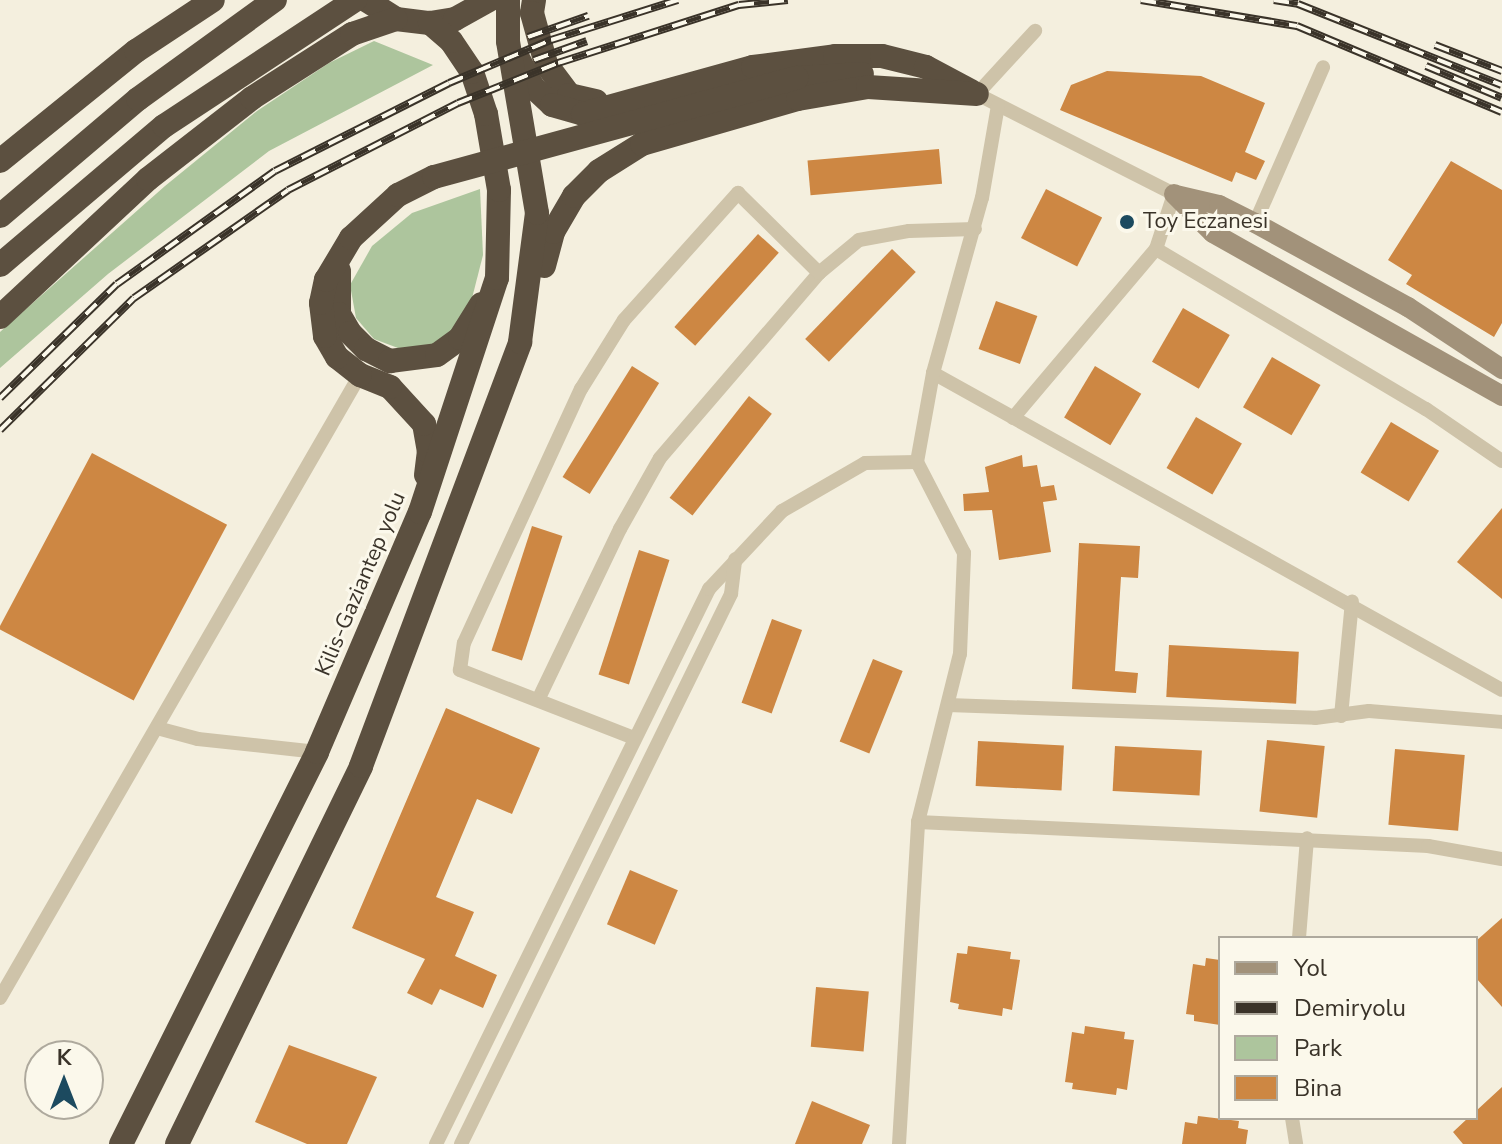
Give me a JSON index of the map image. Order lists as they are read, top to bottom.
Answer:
{
  "streets": {
    "highway": ["Kilis-Gaziantep yolu"]
  },
  "places": ["Toy Eczanesi"],
  "legend": [
    "Yol",
    "Demiryolu",
    "Park",
    "Bina"
  ],
  "north": "top"
}
